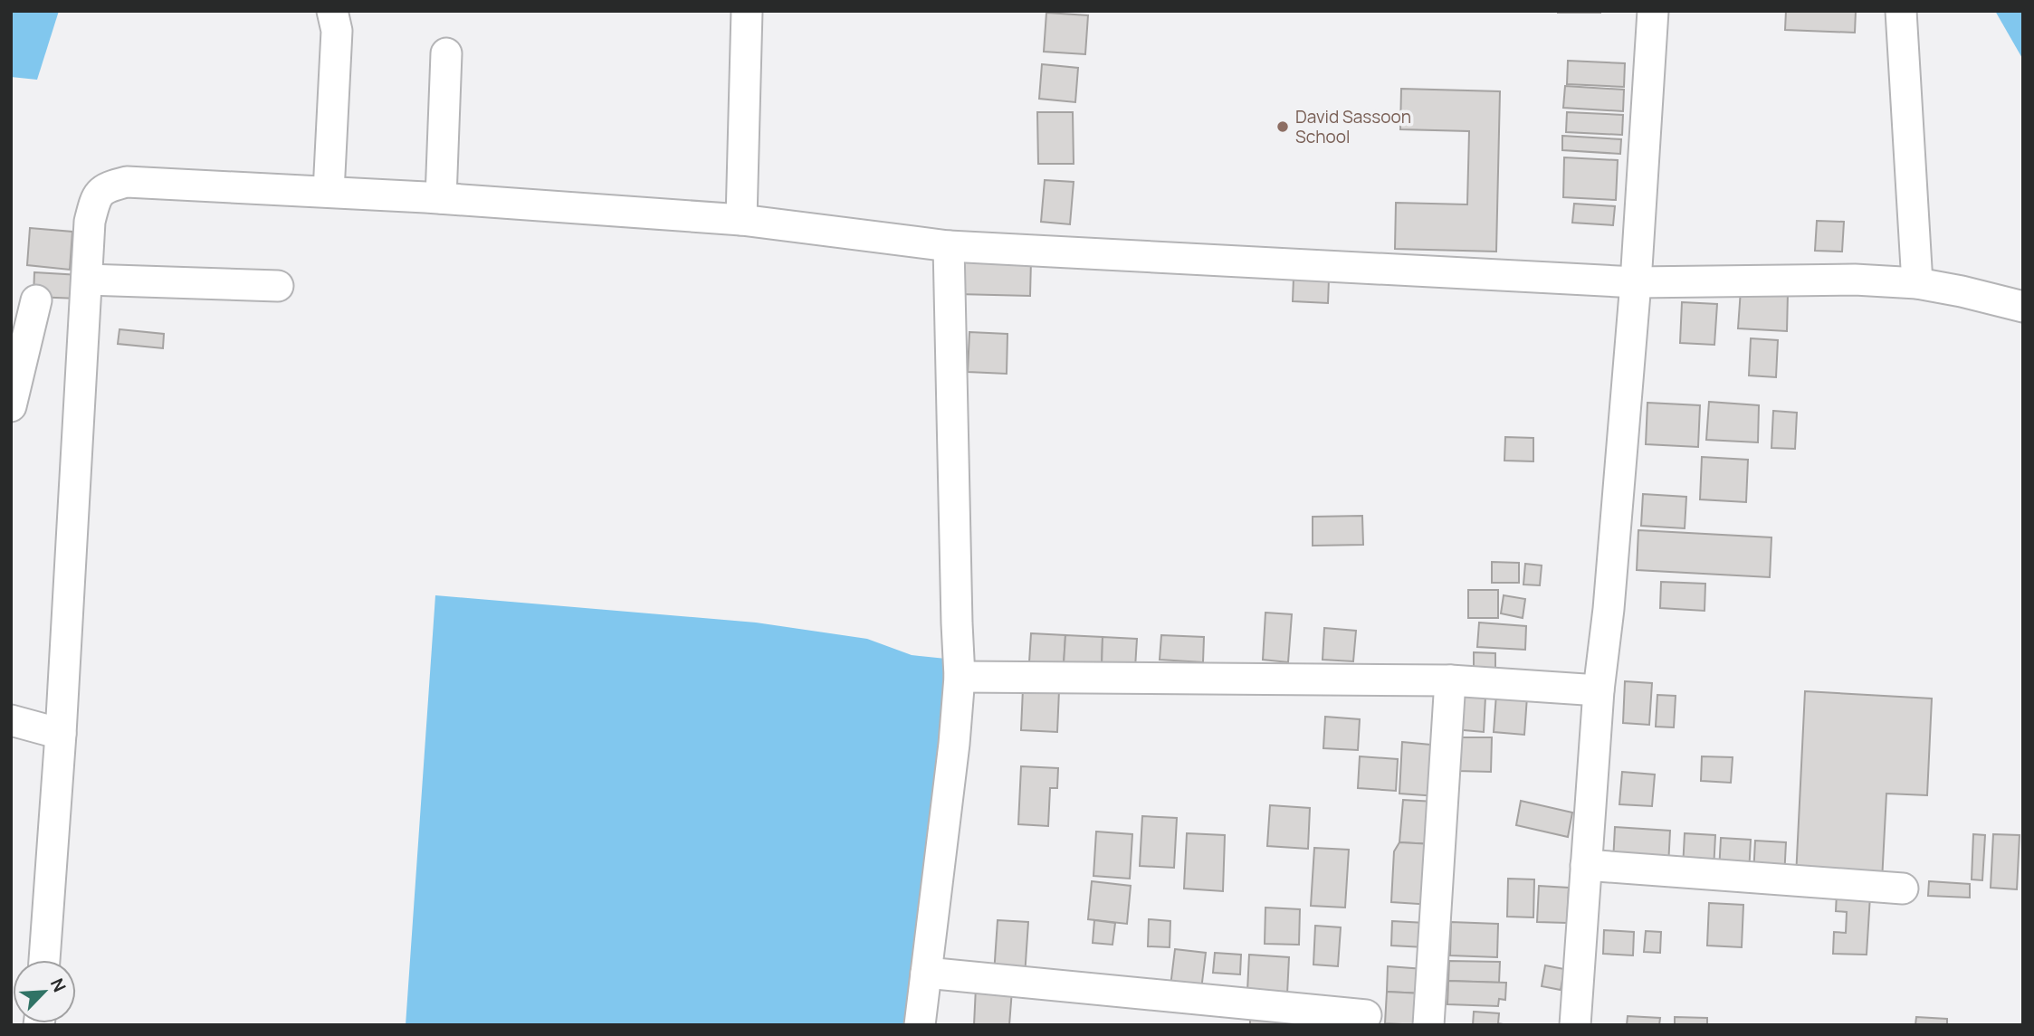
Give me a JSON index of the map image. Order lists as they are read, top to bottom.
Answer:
{
  "places": ["David Sassoon School"],
  "north": "top right"
}
